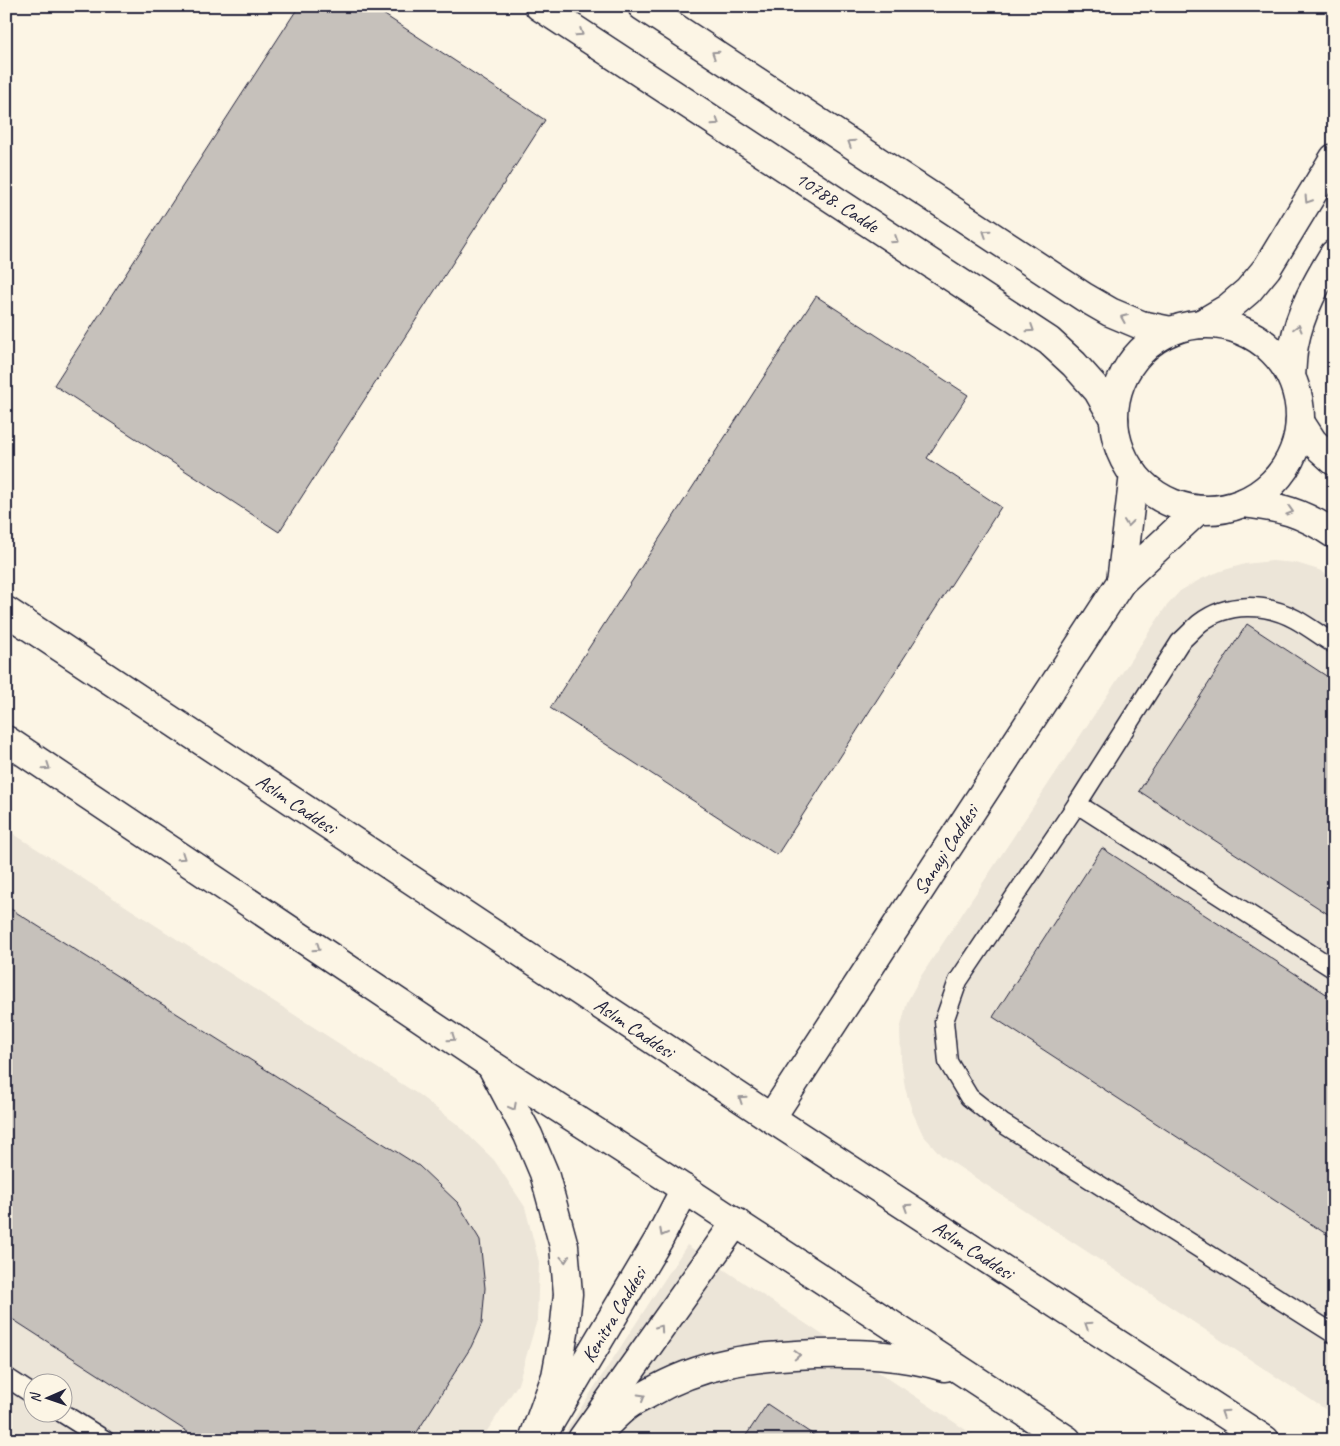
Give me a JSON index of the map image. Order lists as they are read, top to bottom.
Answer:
{
  "streets": {
    "street": [
      "10788. Cadde",
      "Aslım Caddesi",
      "Sanayi Caddesi",
      "Kenitra Caddesi"
    ]
  },
  "crossings": [
    ["Aslım Caddesi", "Sanayi Caddesi"]
  ],
  "north": "left"
}
